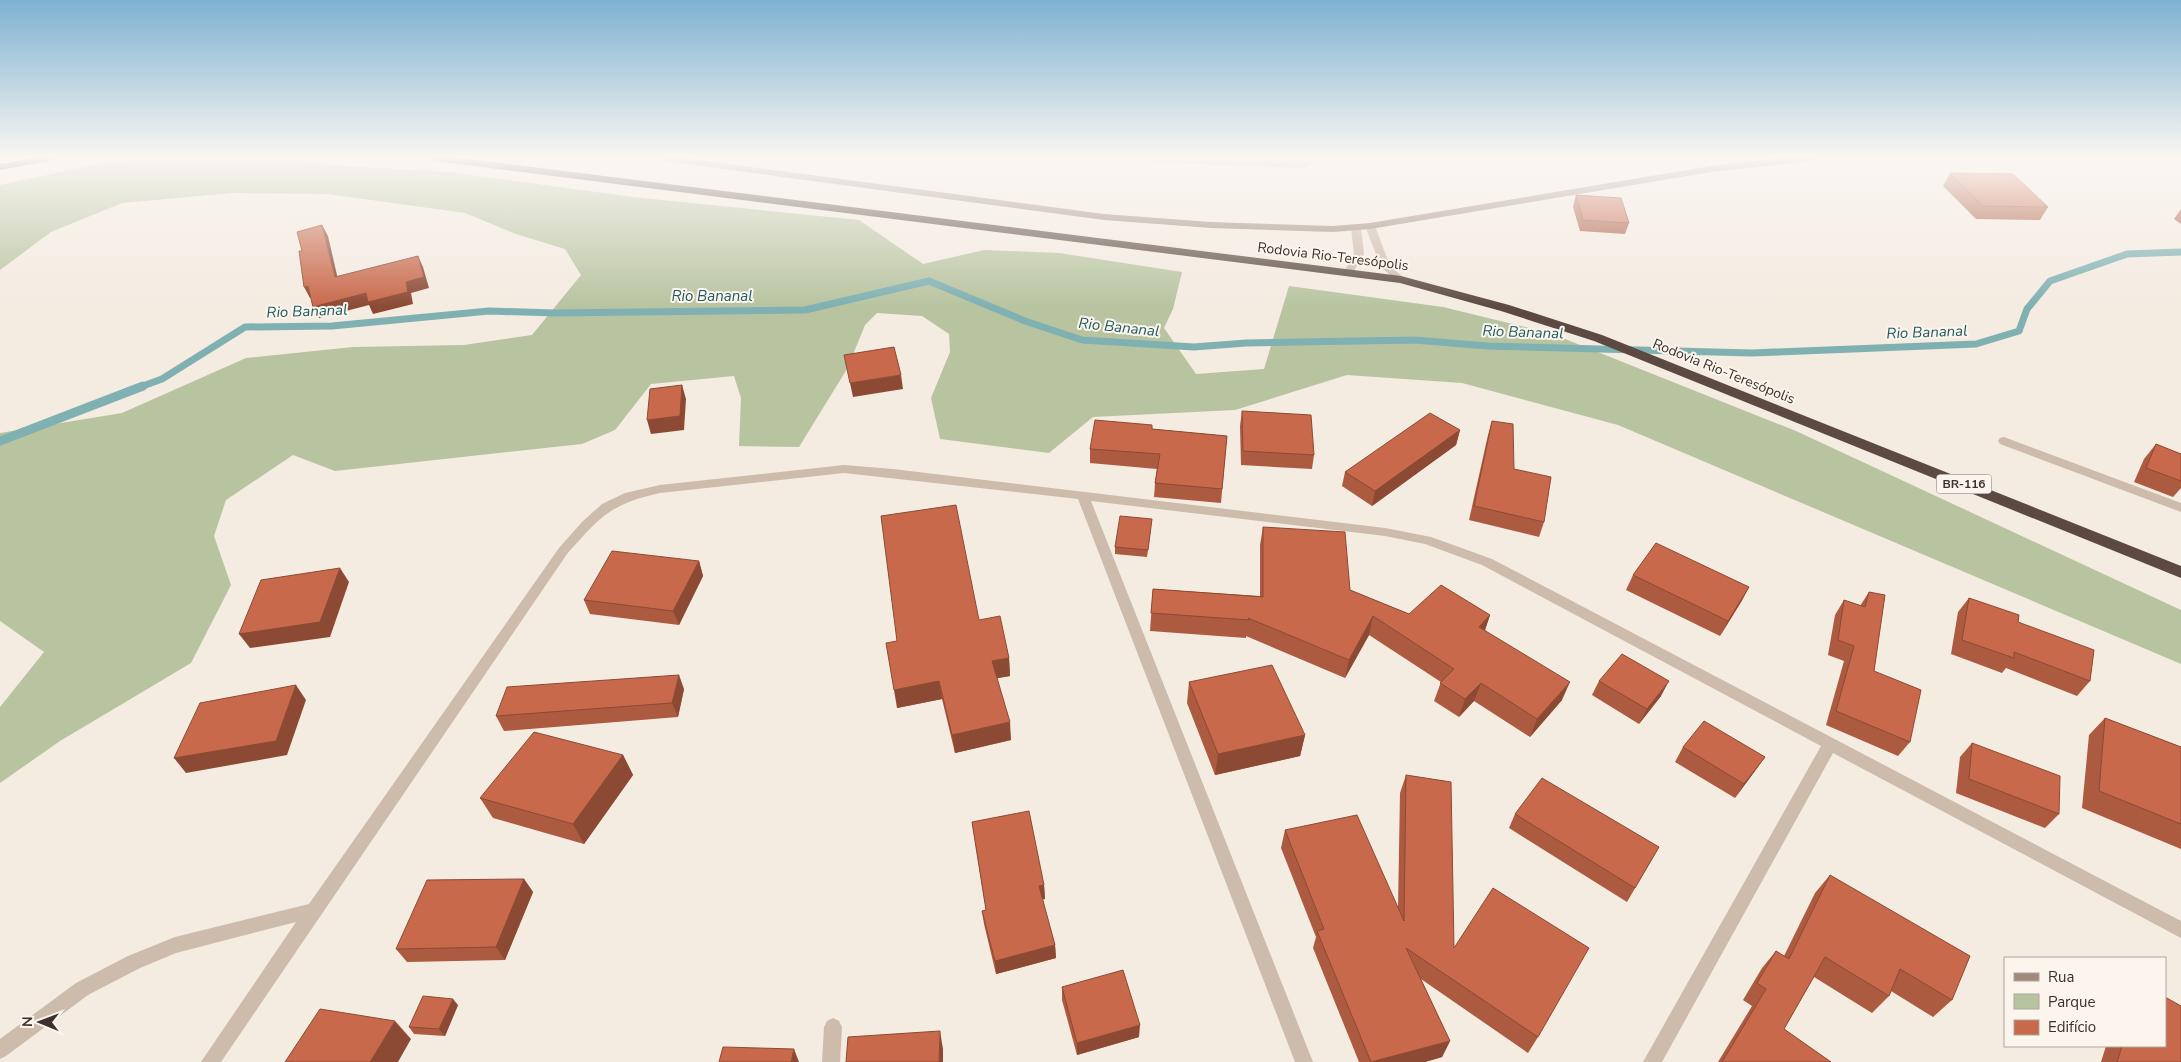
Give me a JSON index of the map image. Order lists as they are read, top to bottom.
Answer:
{
  "streets": {
    "highway": ["Rodovia Rio-Teresópolis", "BR-116"]
  },
  "water": ["Rio Bananal"],
  "legend": ["Rua", "Parque", "Edifício"],
  "north": "left"
}
